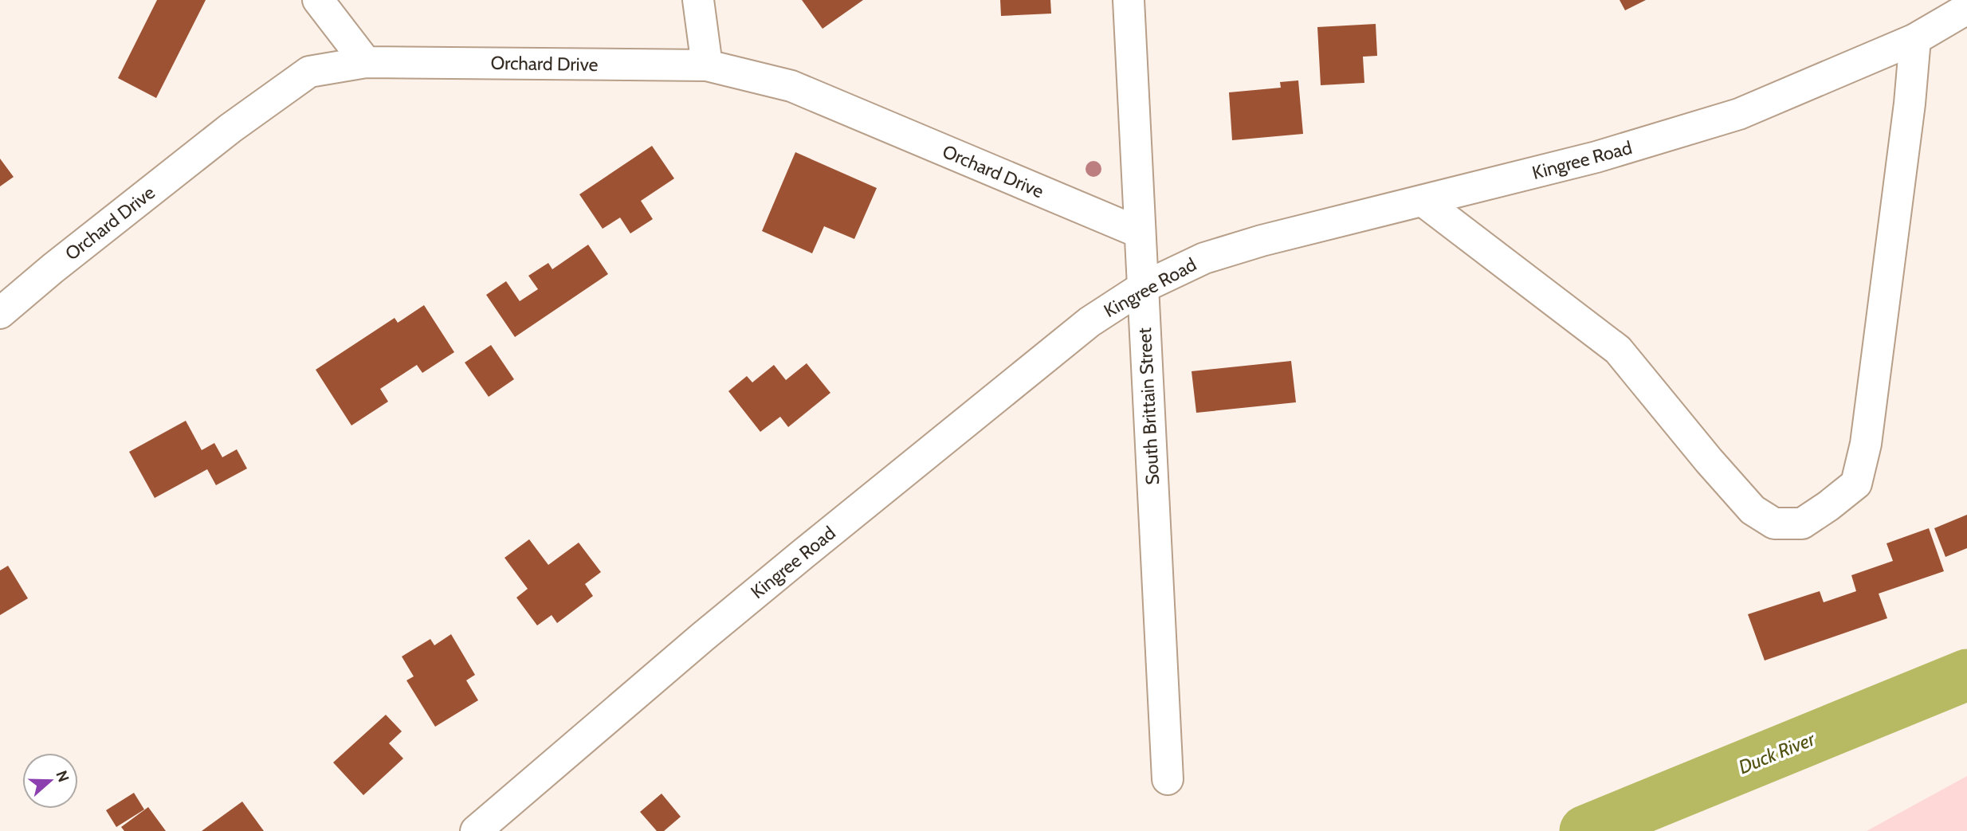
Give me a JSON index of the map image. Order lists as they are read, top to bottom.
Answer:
{
  "streets": {
    "street": ["Orchard Drive", "Kingree Road", "South Brittain Street"]
  },
  "crossings": [
    ["Orchard Drive", "South Brittain Street"],
    ["Kingree Road", "South Brittain Street"]
  ],
  "water": ["Duck River"],
  "north": "right"
}
